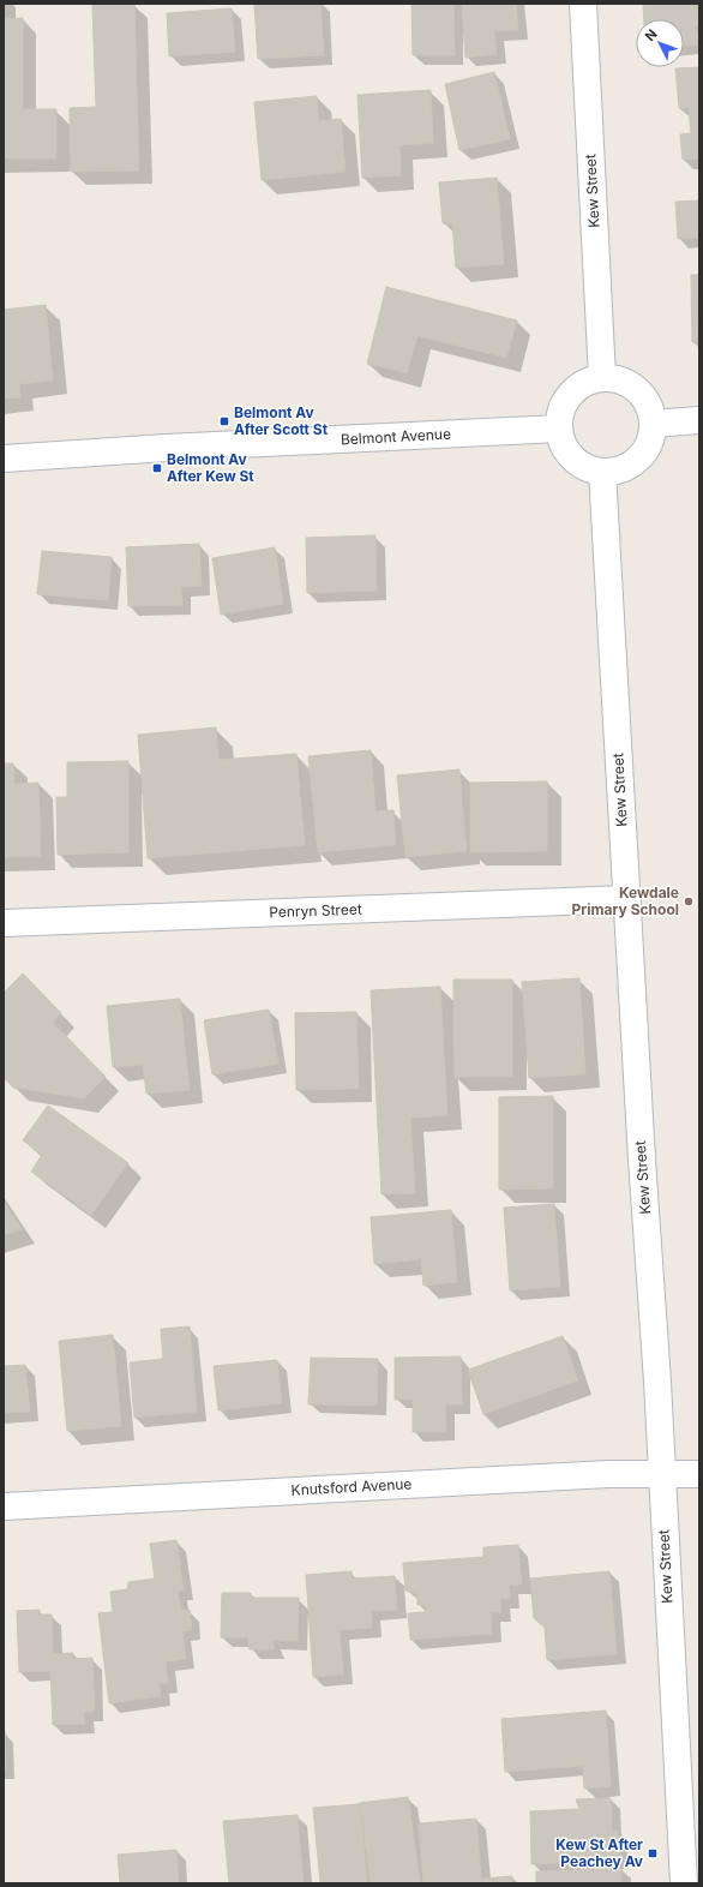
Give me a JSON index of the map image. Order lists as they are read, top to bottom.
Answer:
{
  "streets": {
    "street": [
      "Kew Street",
      "Belmont Avenue",
      "Penryn Street",
      "Knutsford Avenue"
    ]
  },
  "crossings": [
    ["Kew Street", "Belmont Avenue"],
    ["Kew Street", "Penryn Street"],
    ["Kew Street", "Knutsford Avenue"]
  ],
  "places": {
    "transit": ["Belmont Av After Scott St", "Belmont Av After Kew St", "Kew St After Peachey Av"],
    "other": ["Kewdale Primary School"]
  },
  "north": "top left"
}
